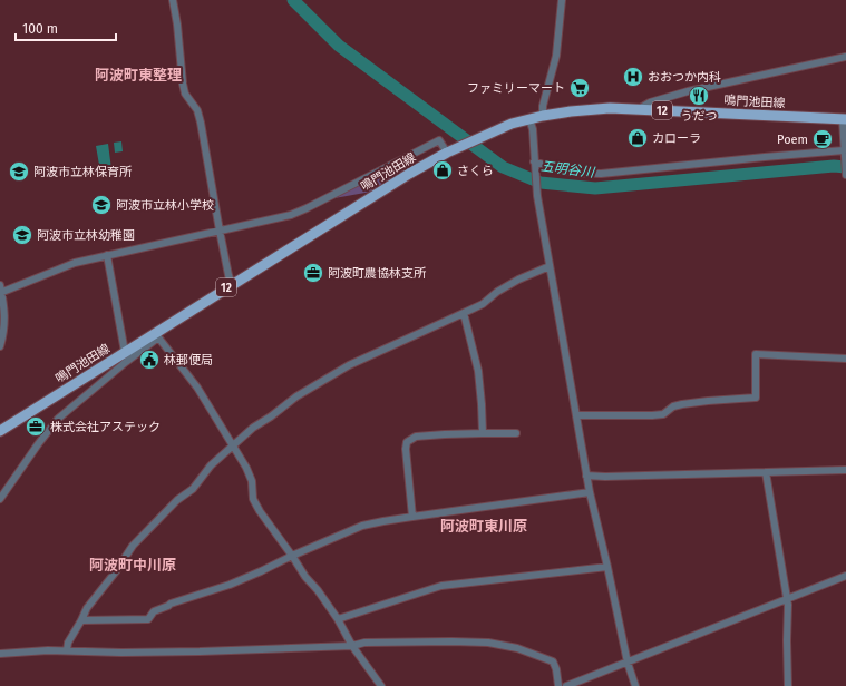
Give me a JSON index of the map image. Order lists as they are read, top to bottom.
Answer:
{
  "streets": {
    "main road": ["鳴門池田線", "12"]
  },
  "districts": ["阿波町東整理", "阿波町東川原", "阿波町中川原"],
  "water": ["五明谷川"],
  "places": {
    "hospital": ["おおつか内科"],
    "supermarket": ["ファミリーマート"],
    "restaurant": ["うだつ"],
    "shop": ["カローラ", "さくら"],
    "cafe": ["Poem"],
    "school or university": ["阿波市立林保育所", "阿波市立林小学校", "阿波市立林幼稚園"],
    "office": ["阿波町農協林支所", "株式会社アステック"],
    "public building": ["林郵便局"]
  },
  "scale_bar": "100 m"
}
